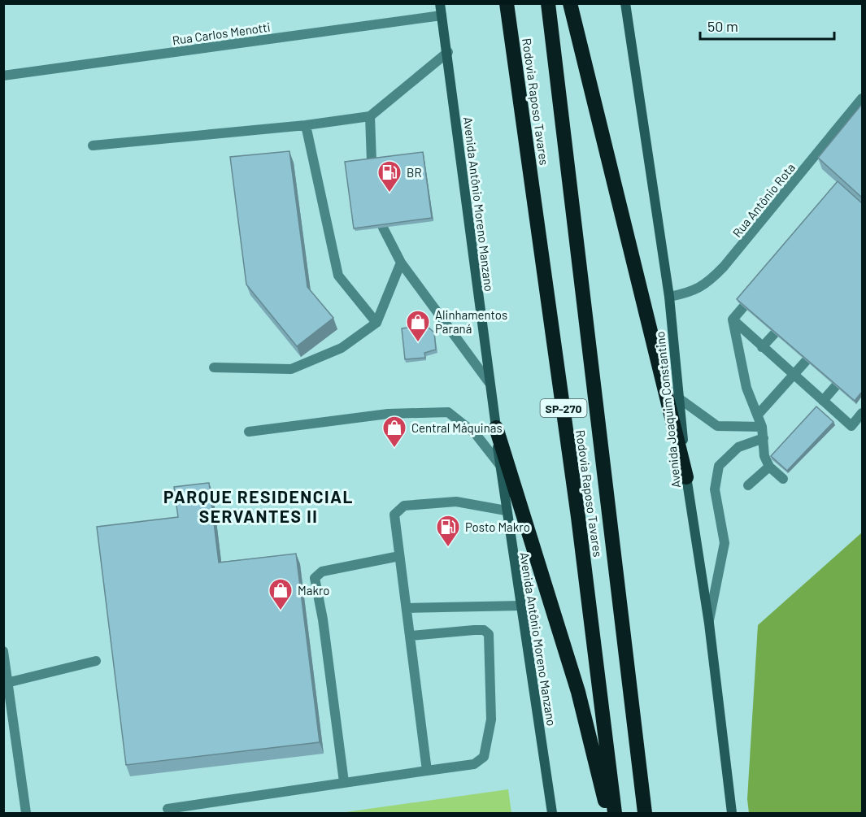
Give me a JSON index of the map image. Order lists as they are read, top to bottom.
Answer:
{
  "streets": {
    "highway": ["Rodovia Raposo Tavares", "SP-270"],
    "street": [
      "Rua Carlos Menotti",
      "Rua Antônio Rota",
      "Avenida Antônio Moreno Manzano",
      "Avenida Joaquim Constantino"
    ]
  },
  "crossings": [
    ["Rua Carlos Menotti", "Avenida Antônio Moreno Manzano"],
    ["Rua Antônio Rota", "Avenida Joaquim Constantino"]
  ],
  "districts": ["PARQUE RESIDENCIAL SERVANTES II"],
  "places": {
    "fuel station": ["BR", "Posto Makro"],
    "shop": ["Alinhamentos Paraná", "Central Máquinas", "Makro"]
  },
  "scale_bar": "50 m"
}
